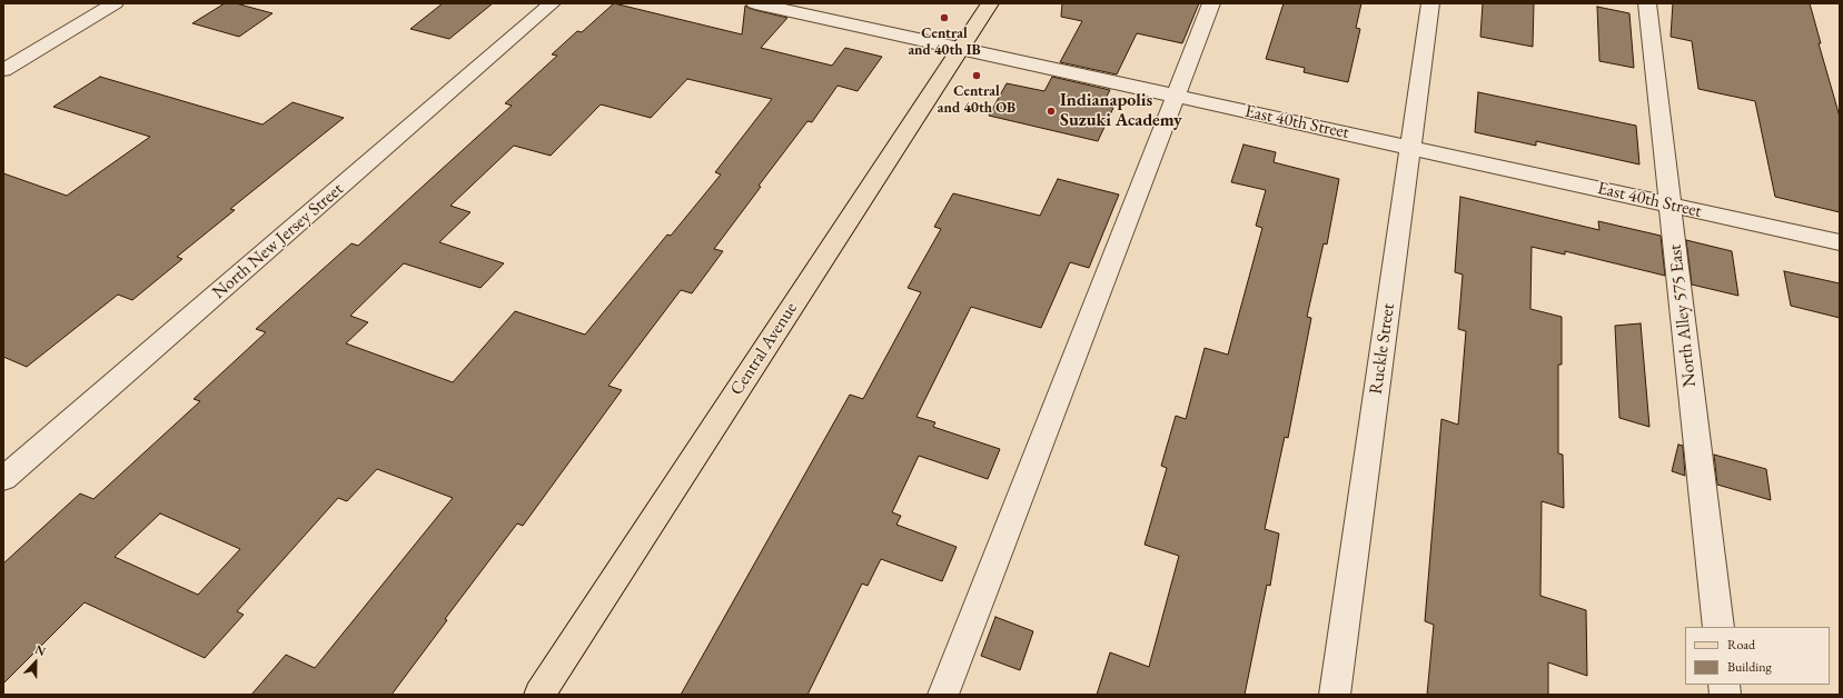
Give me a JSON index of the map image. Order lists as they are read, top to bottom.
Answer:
{
  "streets": {
    "main road": ["Central Avenue"],
    "street": [
      "East 40th Street",
      "North New Jersey Street",
      "North Alley 575 East",
      "Ruckle Street"
    ]
  },
  "crossings": [
    ["East 40th Street", "North Alley 575 East"],
    ["East 40th Street", "Central Avenue"],
    ["East 40th Street", "Ruckle Street"]
  ],
  "places": ["Central and 40th IB", "Central and 40th OB", "Indianapolis Suzuki Academy"],
  "legend": ["Road", "Building"],
  "north": "top"
}
